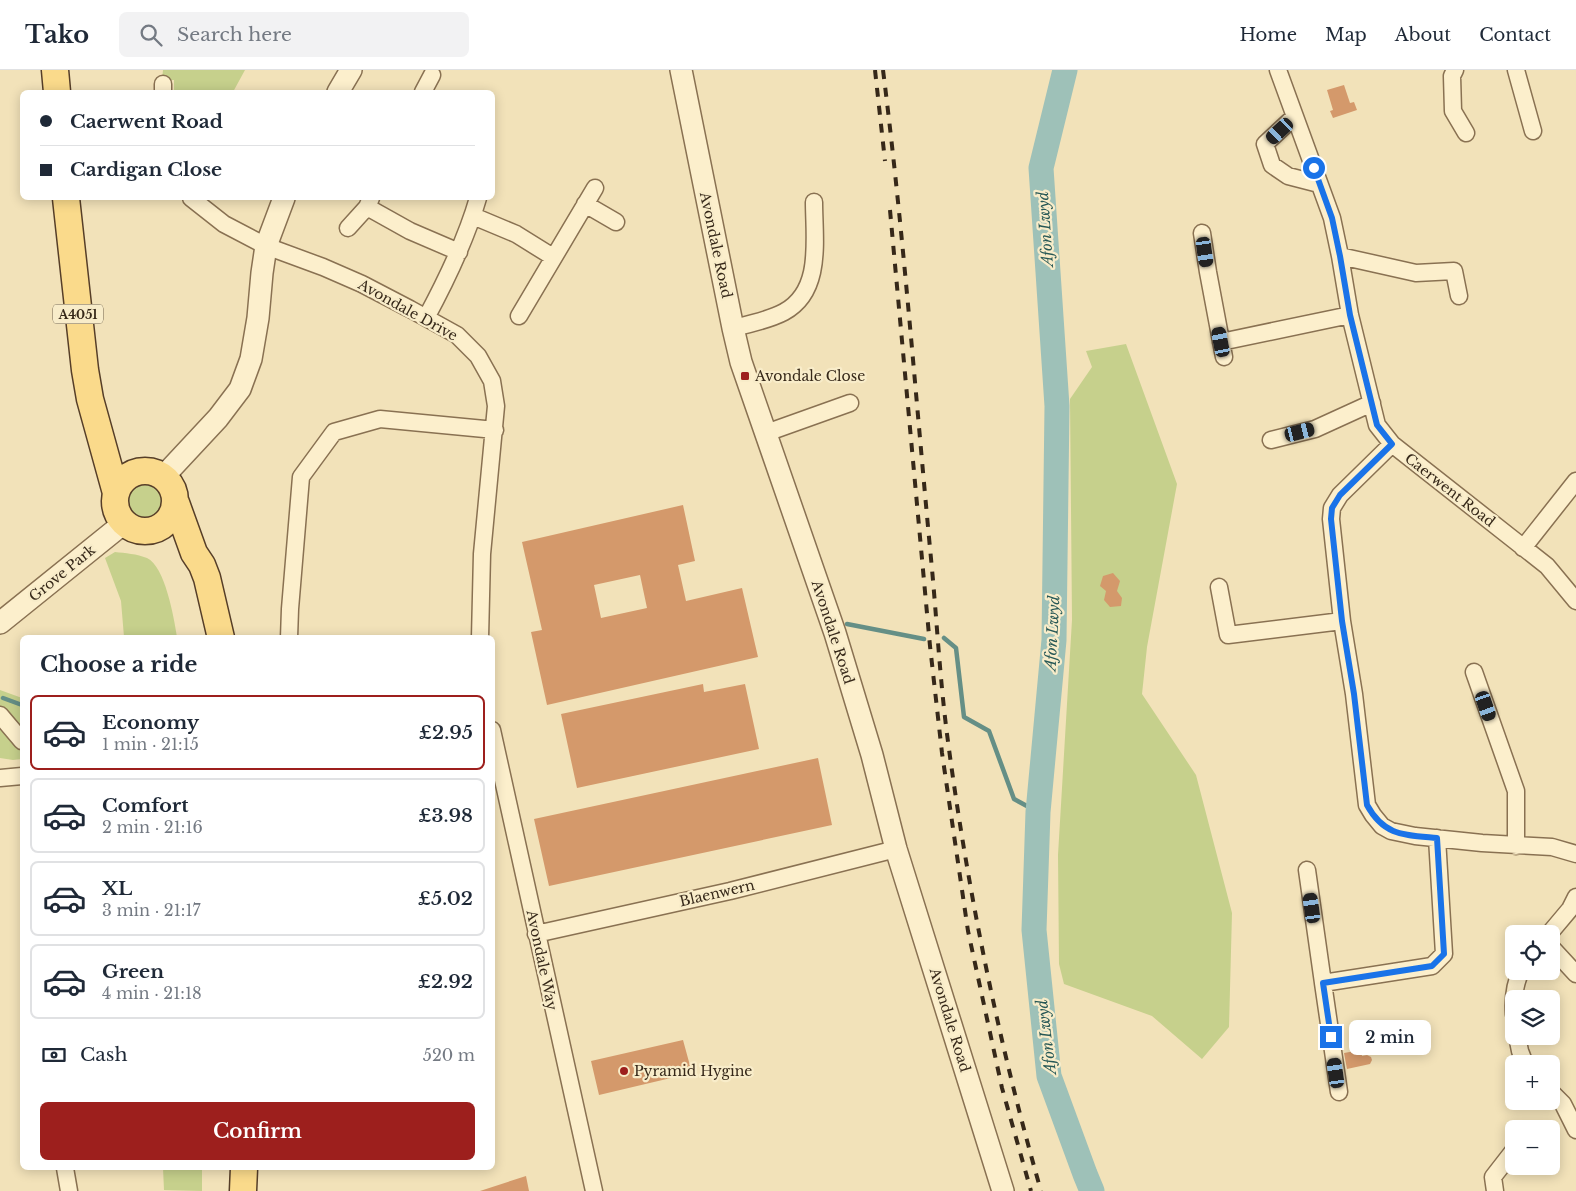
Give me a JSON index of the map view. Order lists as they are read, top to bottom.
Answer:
{
  "streets": {
    "main road": ["A4051"],
    "street": [
      "Avondale Road",
      "Avondale Drive",
      "Caerwent Road",
      "Grove Park",
      "Blaenwern",
      "Avondale Way"
    ]
  },
  "crossings": [
    ["Avondale Road", "Blaenwern"],
    ["A4051", "Grove Park"],
    ["Blaenwern", "Avondale Way"]
  ],
  "water": ["Afon Lwyd"],
  "places": {
    "transit": ["Avondale Close"],
    "other": ["Pyramid Hygine"]
  },
  "page": {
    "header": "Tako",
    "search": "Search here",
    "nav": [
      "Home",
      "Map",
      "About",
      "Contact"
    ],
    "banner": ["Caerwent Road", "Cardigan Close"],
    "heading": "Choose a ride",
    "list": [
      {
        "name": "Economy",
        "note": "1 min · 21:15",
        "value": "£2.95"
      },
      {
        "name": "Comfort",
        "note": "2 min · 21:16",
        "value": "£3.98"
      },
      {
        "name": "XL",
        "note": "3 min · 21:17",
        "value": "£5.02"
      },
      {
        "name": "Green",
        "note": "4 min · 21:18",
        "value": "£2.92"
      }
    ],
    "map_buttons": ["+", "−"],
    "bubble": "2 min",
    "pay": ["Cash", "520 m"],
    "buttons": "Confirm"
  }
}
